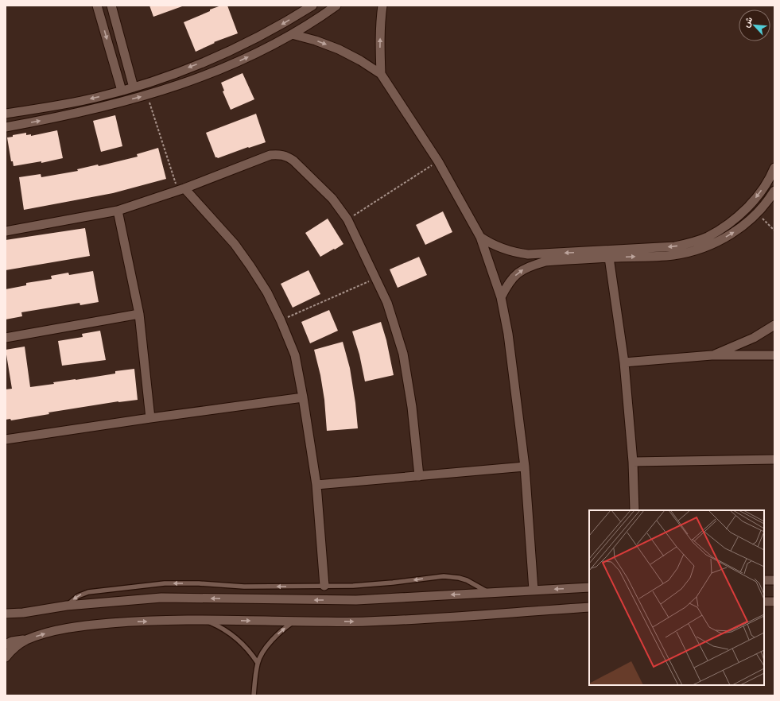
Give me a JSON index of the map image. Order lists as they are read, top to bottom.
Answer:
{
  "north": "top left"
}
